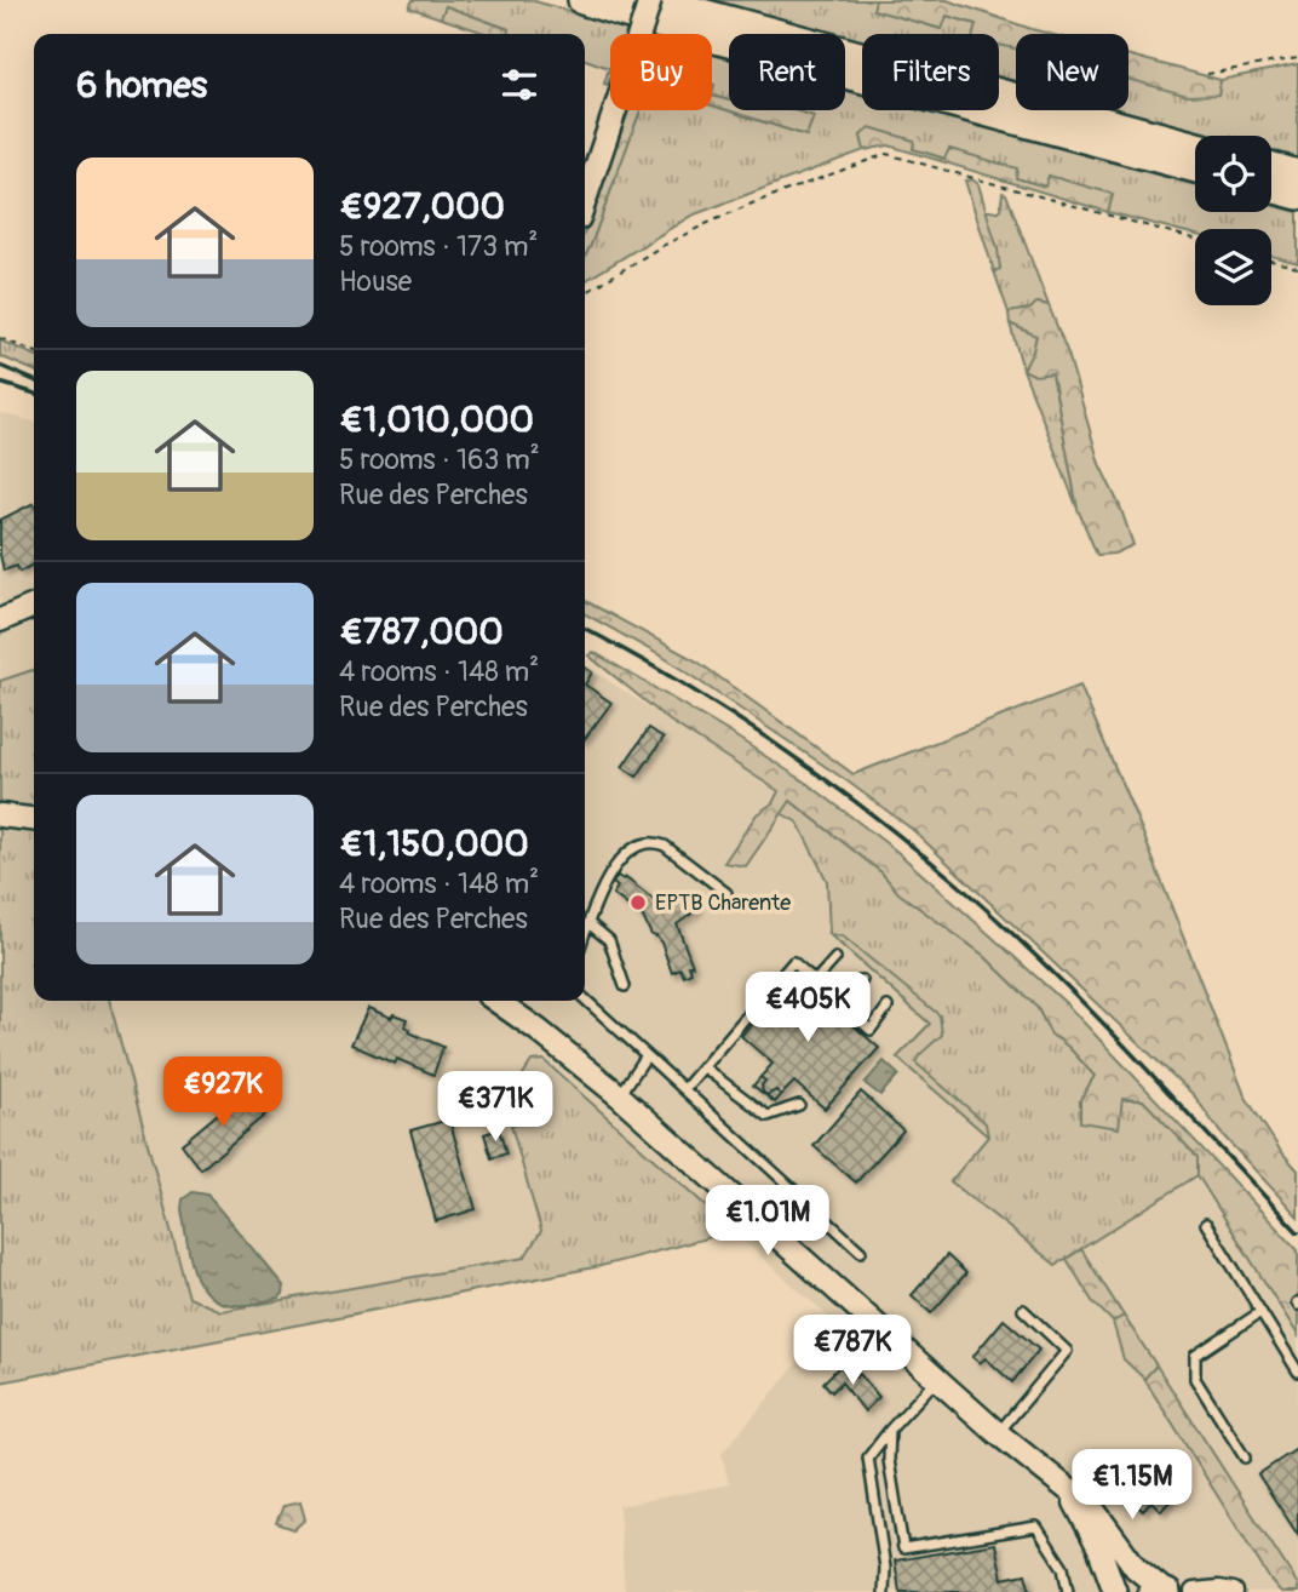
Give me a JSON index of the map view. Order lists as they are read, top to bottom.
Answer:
{
  "places": ["EPTB Charente"],
  "page": {
    "chip": [
      "Buy",
      "Rent",
      "Filters",
      "New"
    ],
    "heading": "6 homes",
    "list": [
      {
        "name": "€927,000",
        "note": "5 rooms · 173 m² · House"
      },
      {
        "name": "€1,010,000",
        "note": "5 rooms · 163 m² · Rue des Perches"
      },
      {
        "name": "€787,000",
        "note": "4 rooms · 148 m² · Rue des Perches"
      },
      {
        "name": "€1,150,000",
        "note": "4 rooms · 148 m² · Rue des Perches"
      }
    ],
    "price": [
      "€405K",
      "€927K",
      "€371K",
      "€1.01M",
      "€787K",
      "€1.15M"
    ]
  }
}
